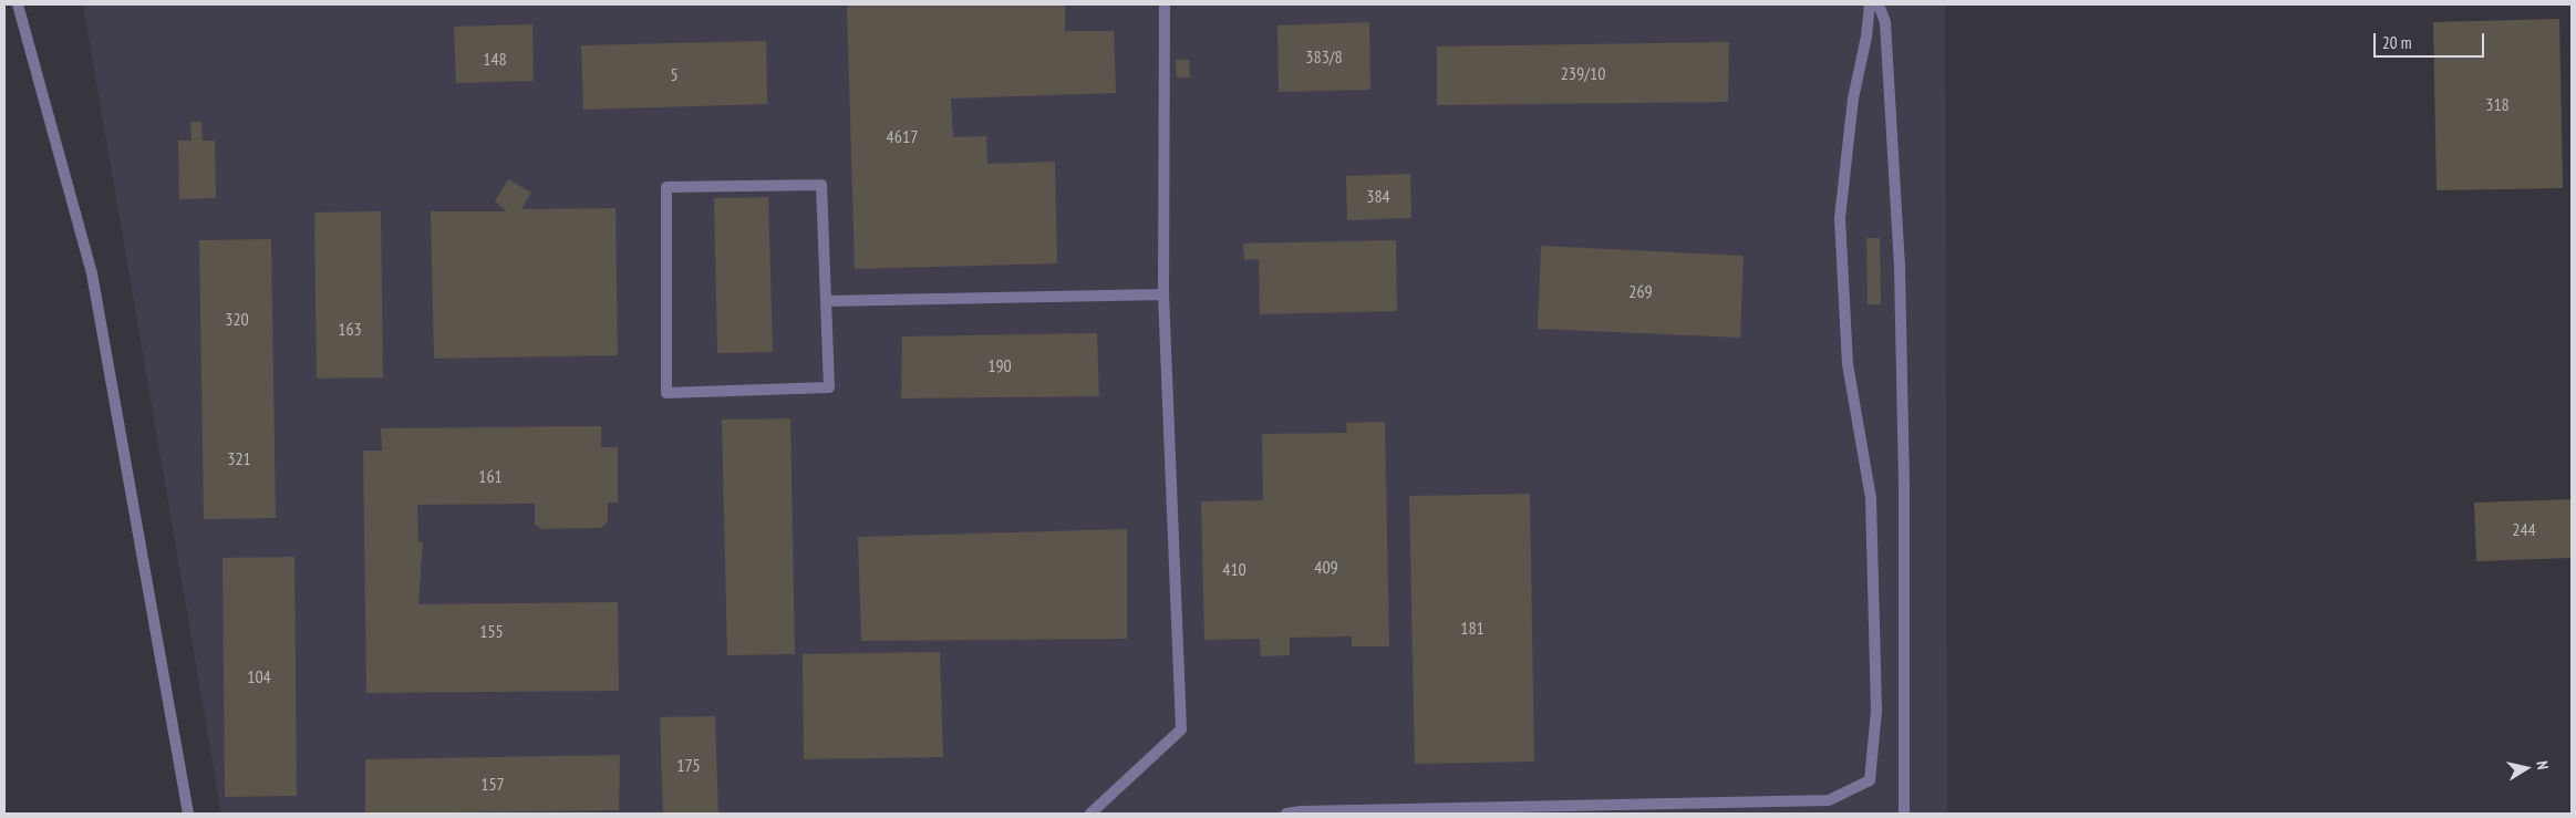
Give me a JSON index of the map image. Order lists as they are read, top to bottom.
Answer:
{
  "house_numbers": [
    "383/8",
    "148",
    "239/10",
    "5",
    "318",
    "4617",
    "384",
    "269",
    "320",
    "163",
    "190",
    "321",
    "161",
    "244",
    "409",
    "410",
    "181",
    "155",
    "104",
    "175",
    "157"
  ],
  "scale_bar": "20 m",
  "north": "right"
}
